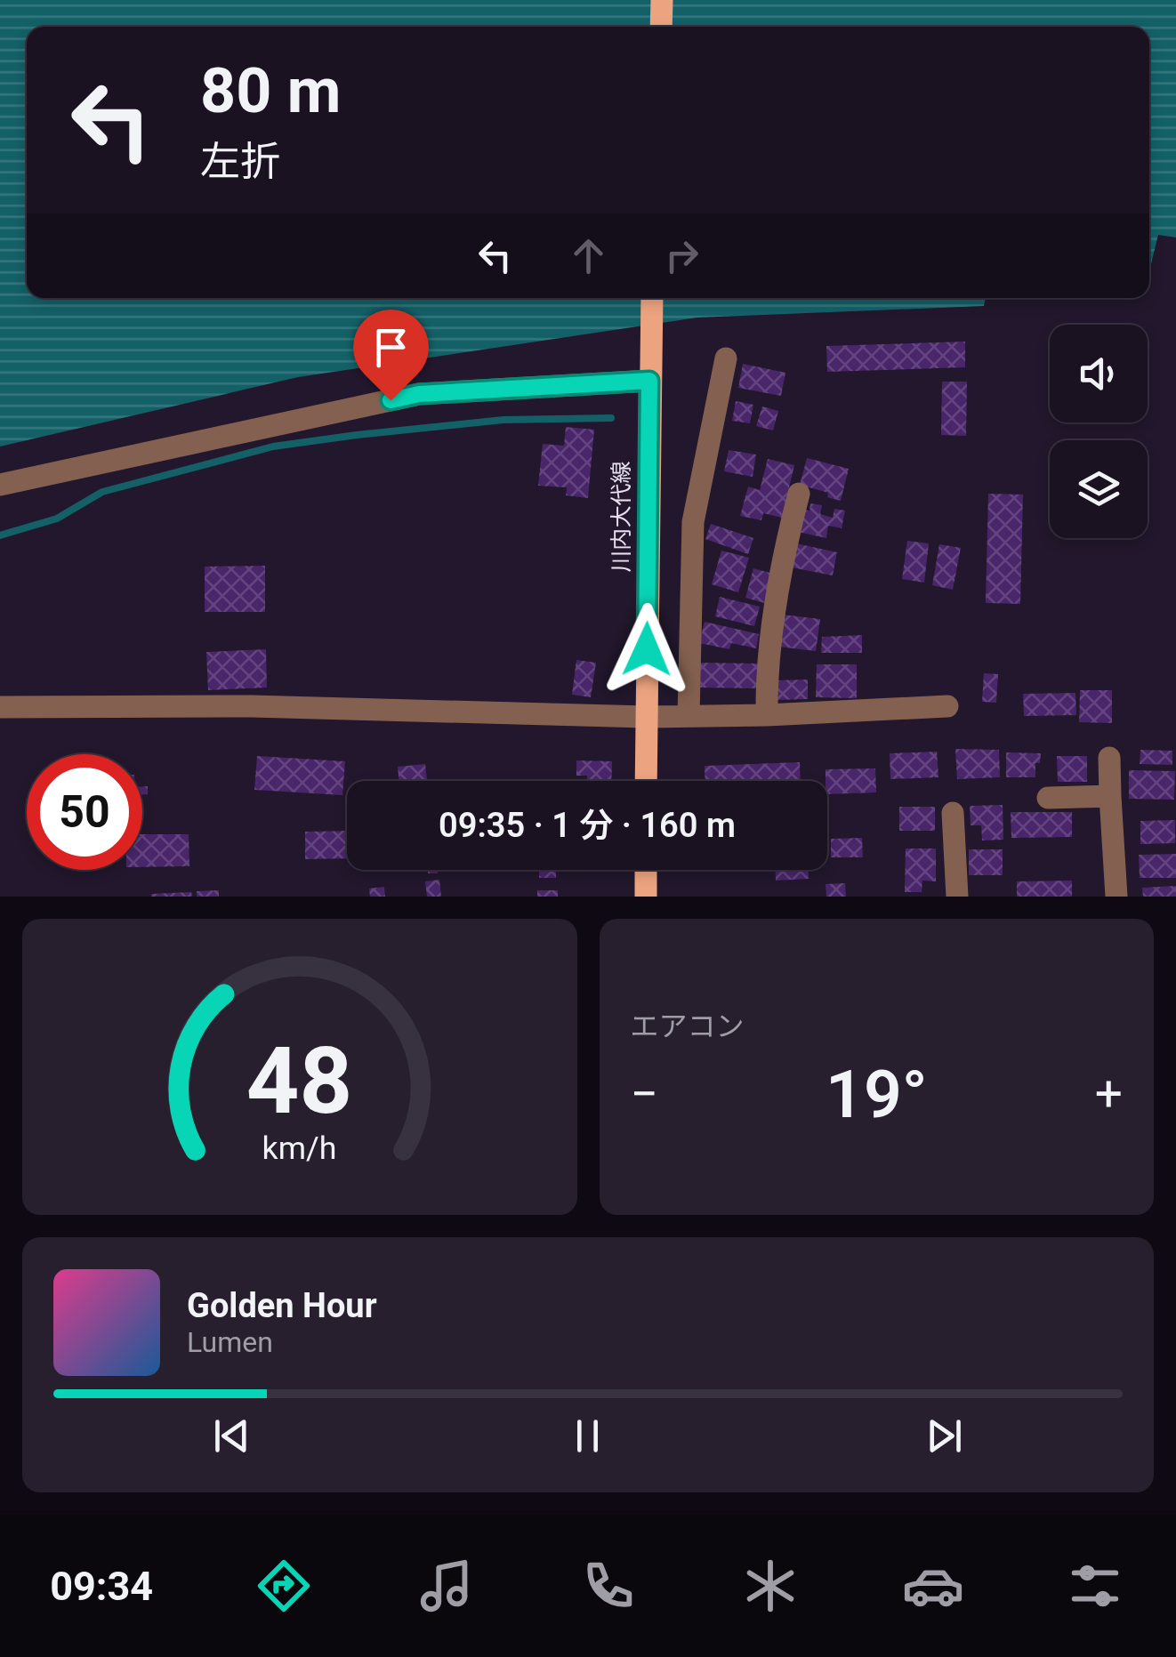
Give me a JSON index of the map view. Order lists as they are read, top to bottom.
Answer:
{
  "streets": {
    "main road": ["川内大代線"]
  },
  "page": {
    "turn": ["80 m", "左折"],
    "limit": "50",
    "trip": "09:35 · 1 分 · 160 m",
    "tile": "エアコン",
    "heat": ["−", "19°", "+"],
    "song": ["Golden Hour", "Lumen"],
    "tabs": "09:34",
    "gauge": ["48", "km/h"]
  }
}
